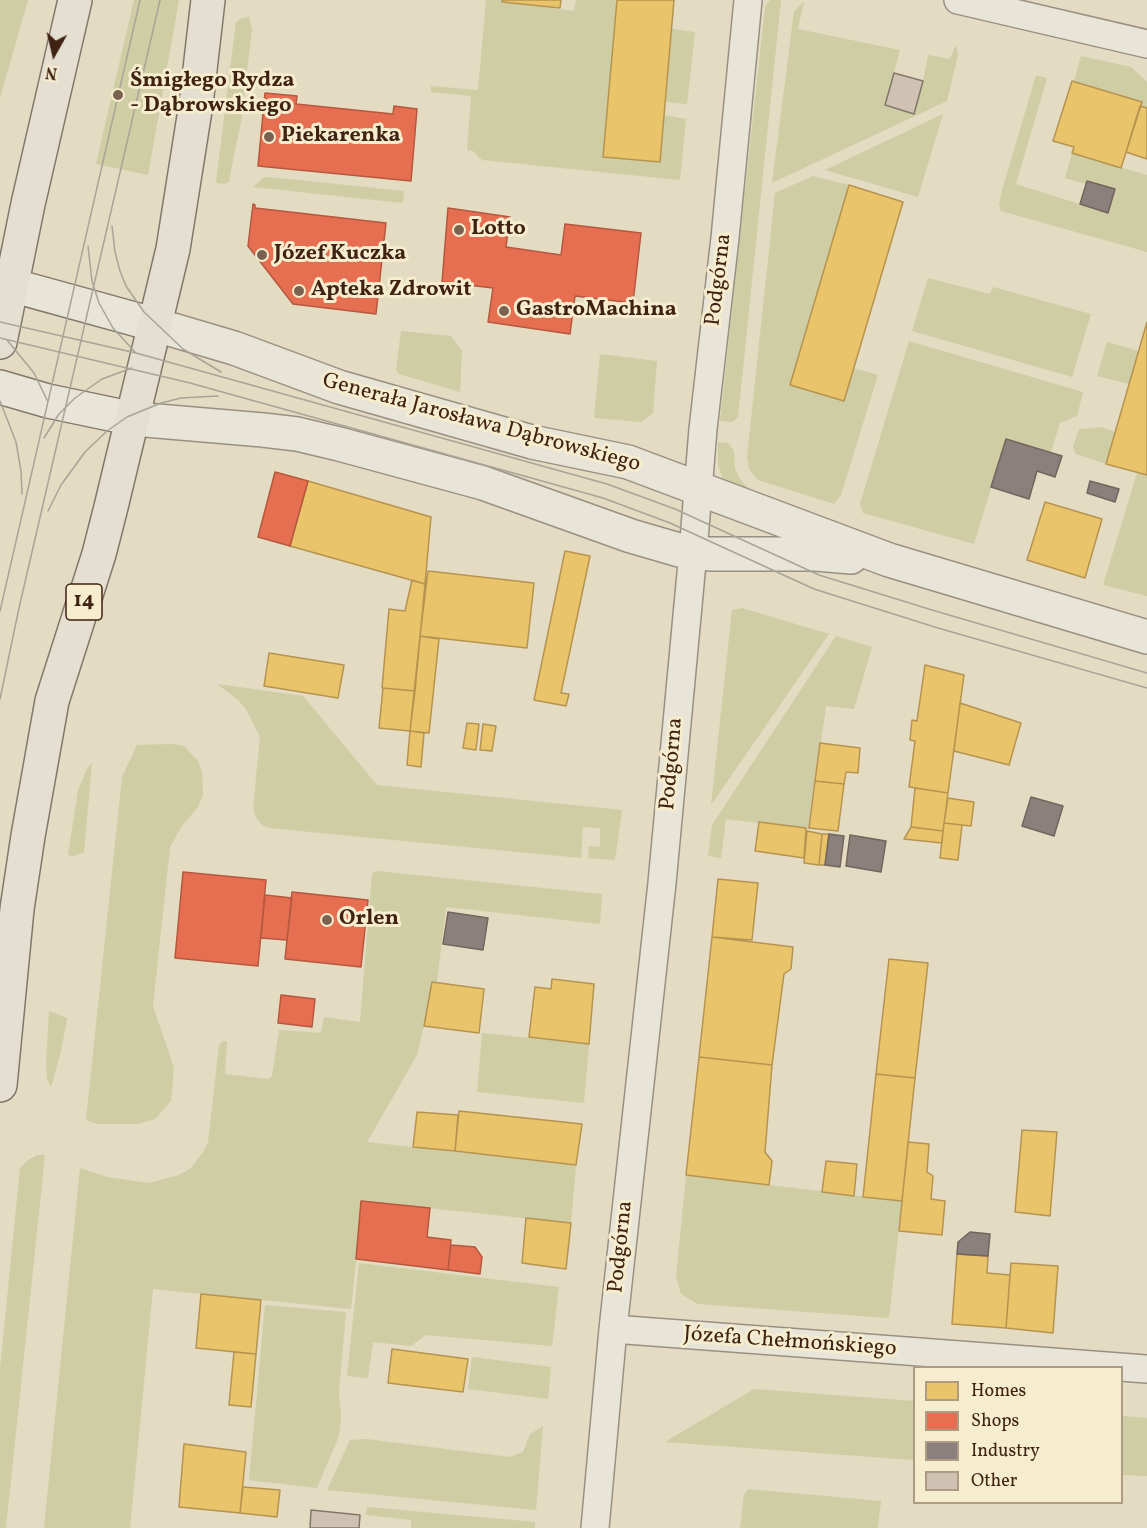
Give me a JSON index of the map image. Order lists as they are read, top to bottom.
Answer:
{
  "streets": {
    "main road": ["14"],
    "street": ["Podgórna", "Generała Jarosława Dąbrowskiego", "Józefa Chełmońskiego"]
  },
  "crossings": [
    ["Podgórna", "Generała Jarosława Dąbrowskiego"],
    ["Podgórna", "Józefa Chełmońskiego"],
    ["Generała Jarosława Dąbrowskiego", "14"]
  ],
  "places": [
    "Śmigłego Rydza - Dąbrowskiego",
    "Piekarenka",
    "Lotto",
    "Józef Kuczka",
    "Apteka Zdrowit",
    "GastroMachina",
    "Orlen"
  ],
  "legend": [
    "Homes",
    "Shops",
    "Industry",
    "Other"
  ],
  "north": "bottom"
}
